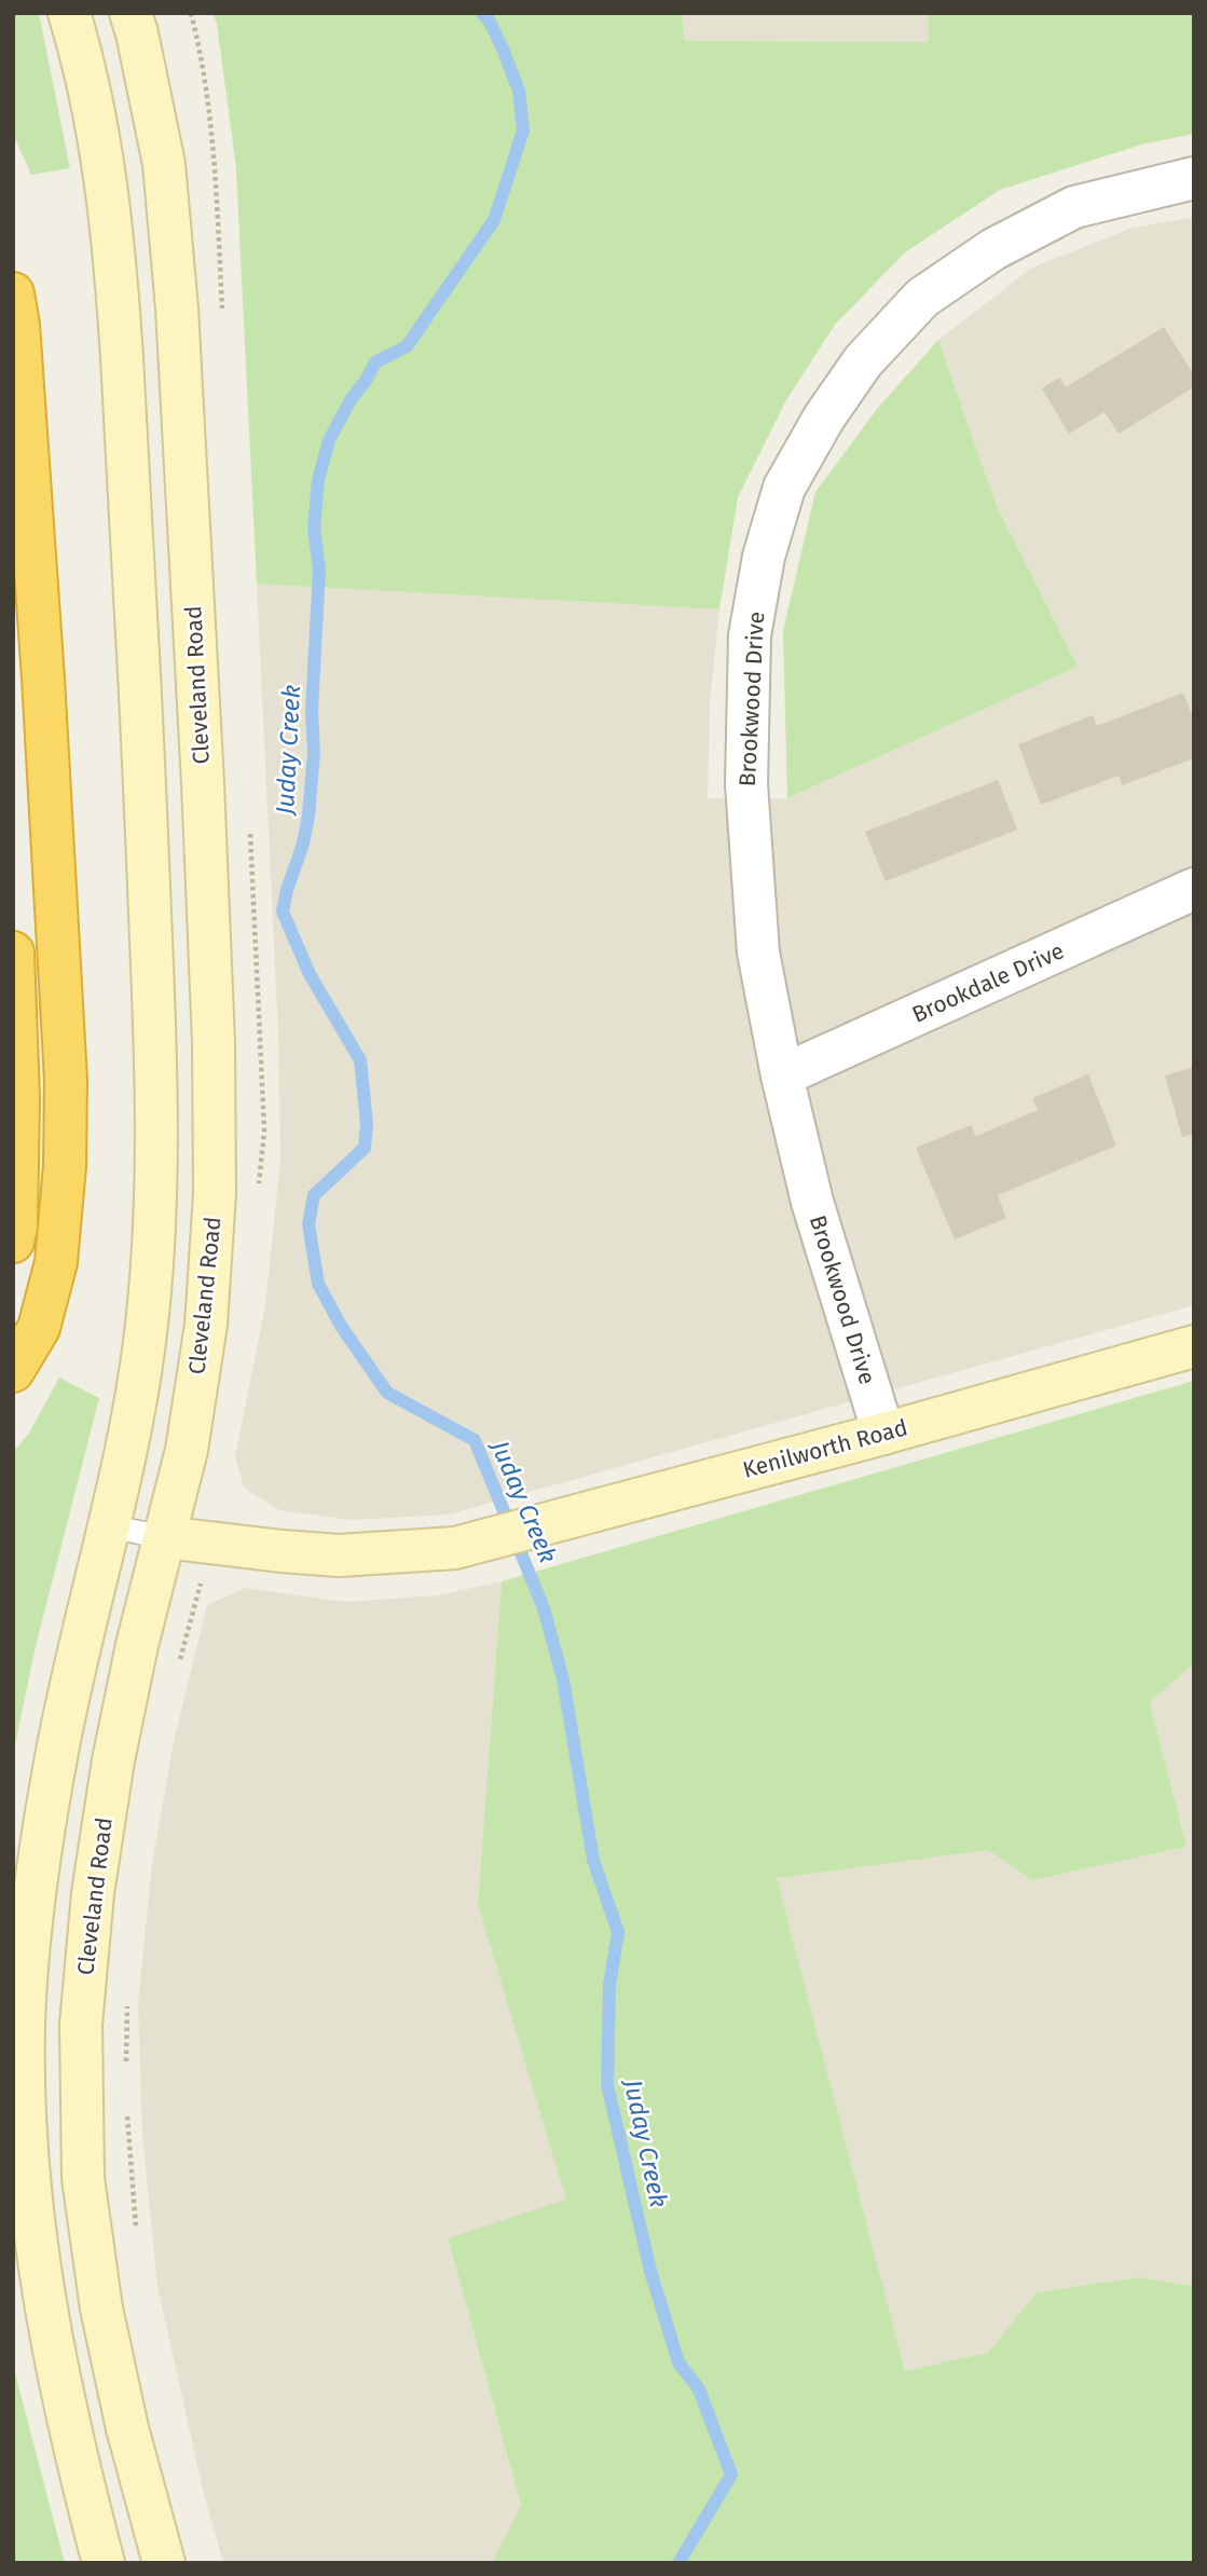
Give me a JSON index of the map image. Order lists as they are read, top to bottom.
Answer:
{
  "streets": {
    "main road": ["Cleveland Road", "Kenilworth Road"],
    "street": ["Brookwood Drive", "Brookdale Drive"]
  },
  "crossings": [
    ["Cleveland Road", "Kenilworth Road"],
    ["Brookwood Drive", "Brookdale Drive"],
    ["Brookwood Drive", "Kenilworth Road"]
  ],
  "water": ["Juday Creek"]
}
